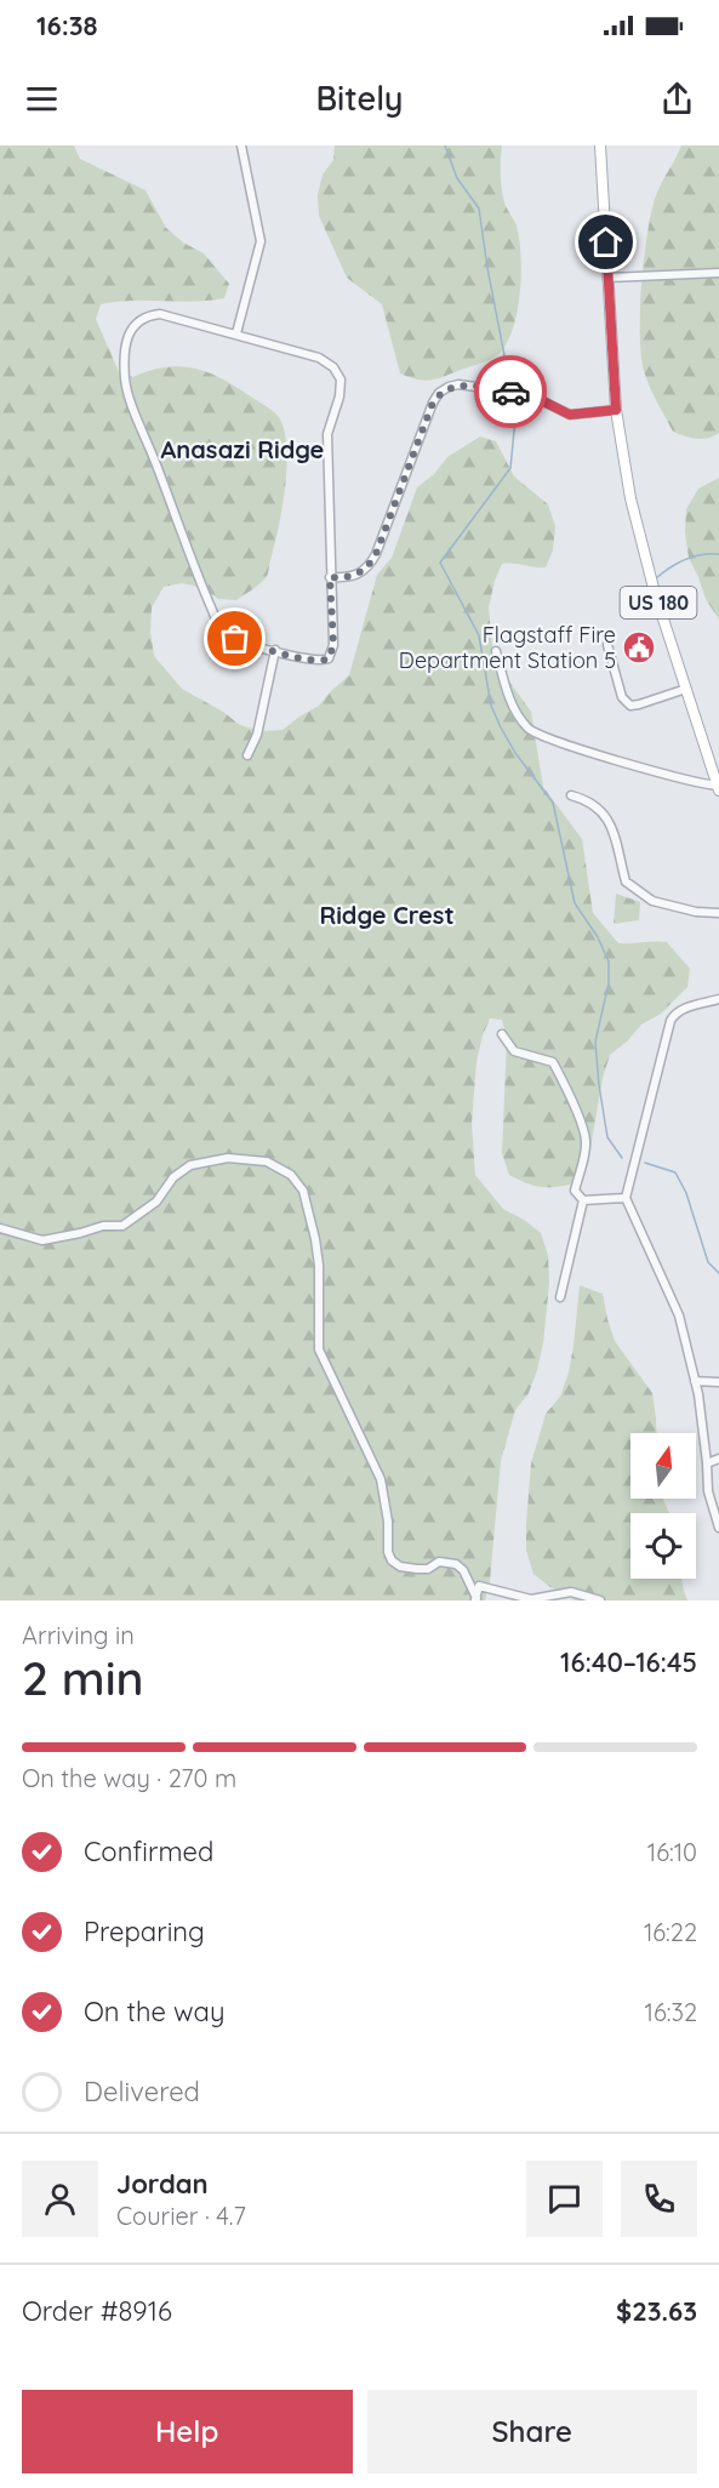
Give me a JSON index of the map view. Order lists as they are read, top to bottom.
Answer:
{
  "streets": {
    "main road": ["US 180"]
  },
  "districts": ["Anasazi Ridge", "Ridge Crest"],
  "places": {
    "public building": ["Flagstaff Fire Department Station 5"]
  },
  "north": "top",
  "page": {
    "status": "16:38",
    "header": "Bitely",
    "heading": ["2 min", "Arriving in", "16:40–16:45"],
    "panel": [
      "Jordan",
      "Courier · 4.7",
      "Order #8916",
      "$23.63"
    ],
    "bar": "On the way · 270 m",
    "list": [
      ["Confirmed", "16:10"],
      ["Preparing", "16:22"],
      ["On the way", "16:32"],
      "Delivered"
    ],
    "buttons": ["Help", "Share"]
  }
}
